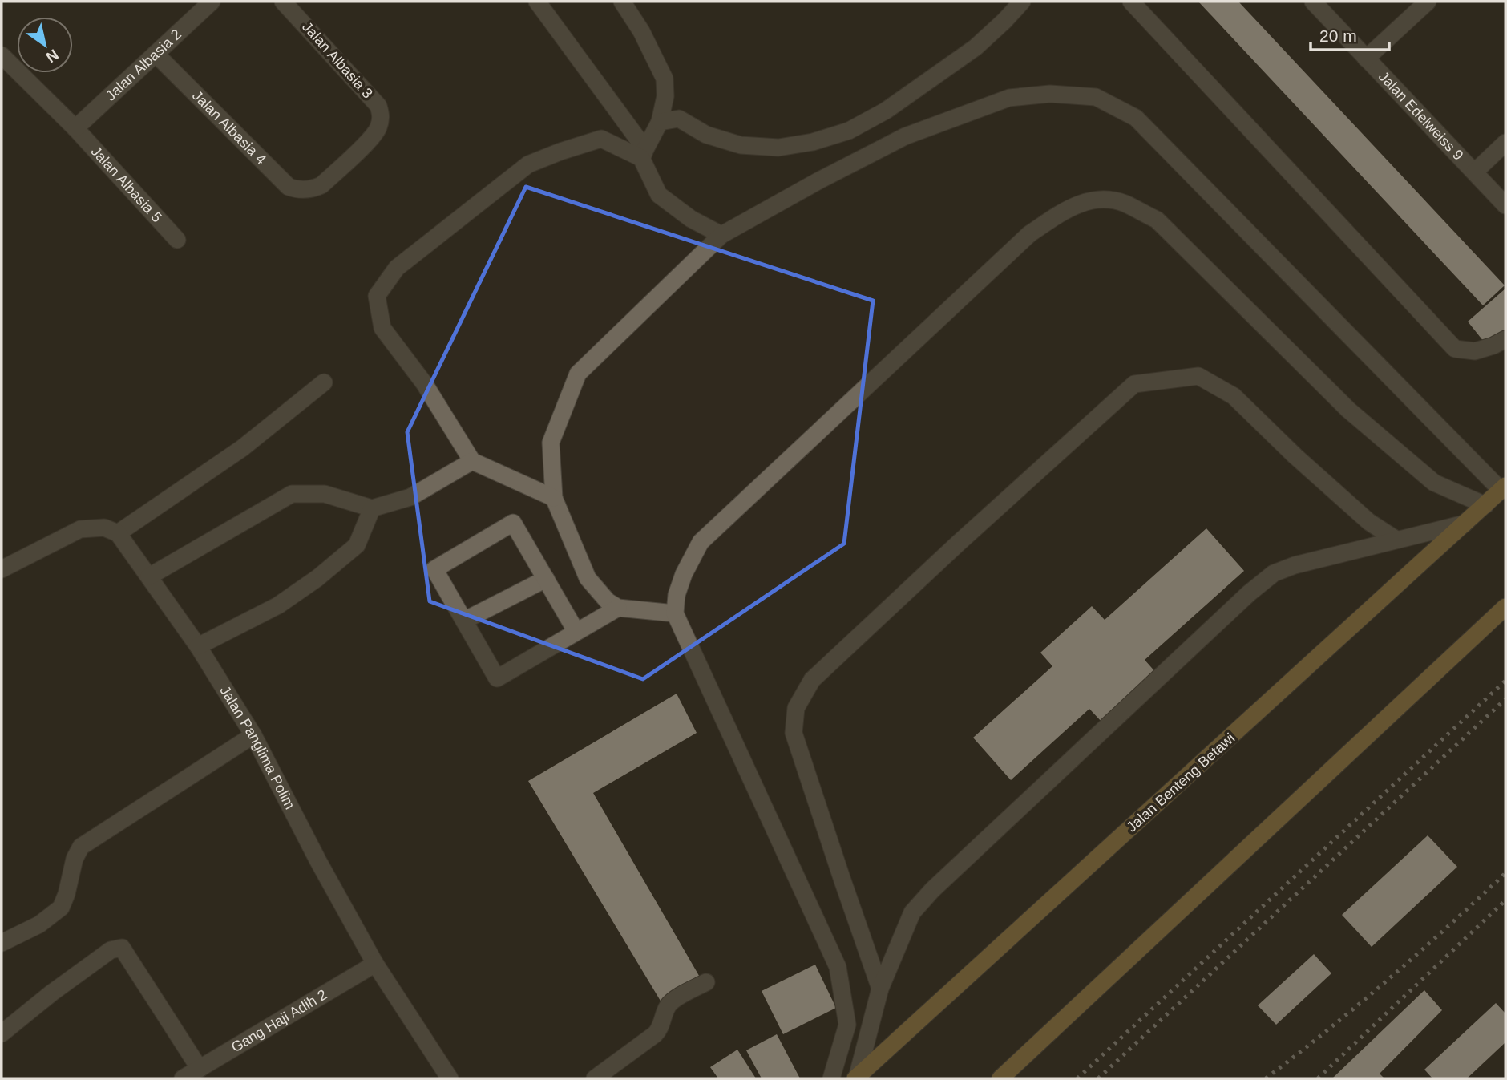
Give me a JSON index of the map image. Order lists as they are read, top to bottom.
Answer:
{
  "streets": {
    "main road": ["Jalan Benteng Betawi"],
    "street": [
      "Jalan Albasia 3",
      "Jalan Albasia 2",
      "Jalan Edelweiss 9",
      "Jalan Albasia 4",
      "Jalan Albasia 5",
      "Jalan Panglima Polim",
      "Gang Haji Adih 2"
    ]
  },
  "crossings": [
    ["Jalan Albasia 3", "Jalan Albasia 4"],
    ["Jalan Albasia 2", "Jalan Albasia 4"],
    ["Jalan Albasia 2", "Jalan Albasia 5"],
    ["Jalan Panglima Polim", "Gang Haji Adih 2"]
  ],
  "scale_bar": "20 m",
  "north": "bottom right"
}
